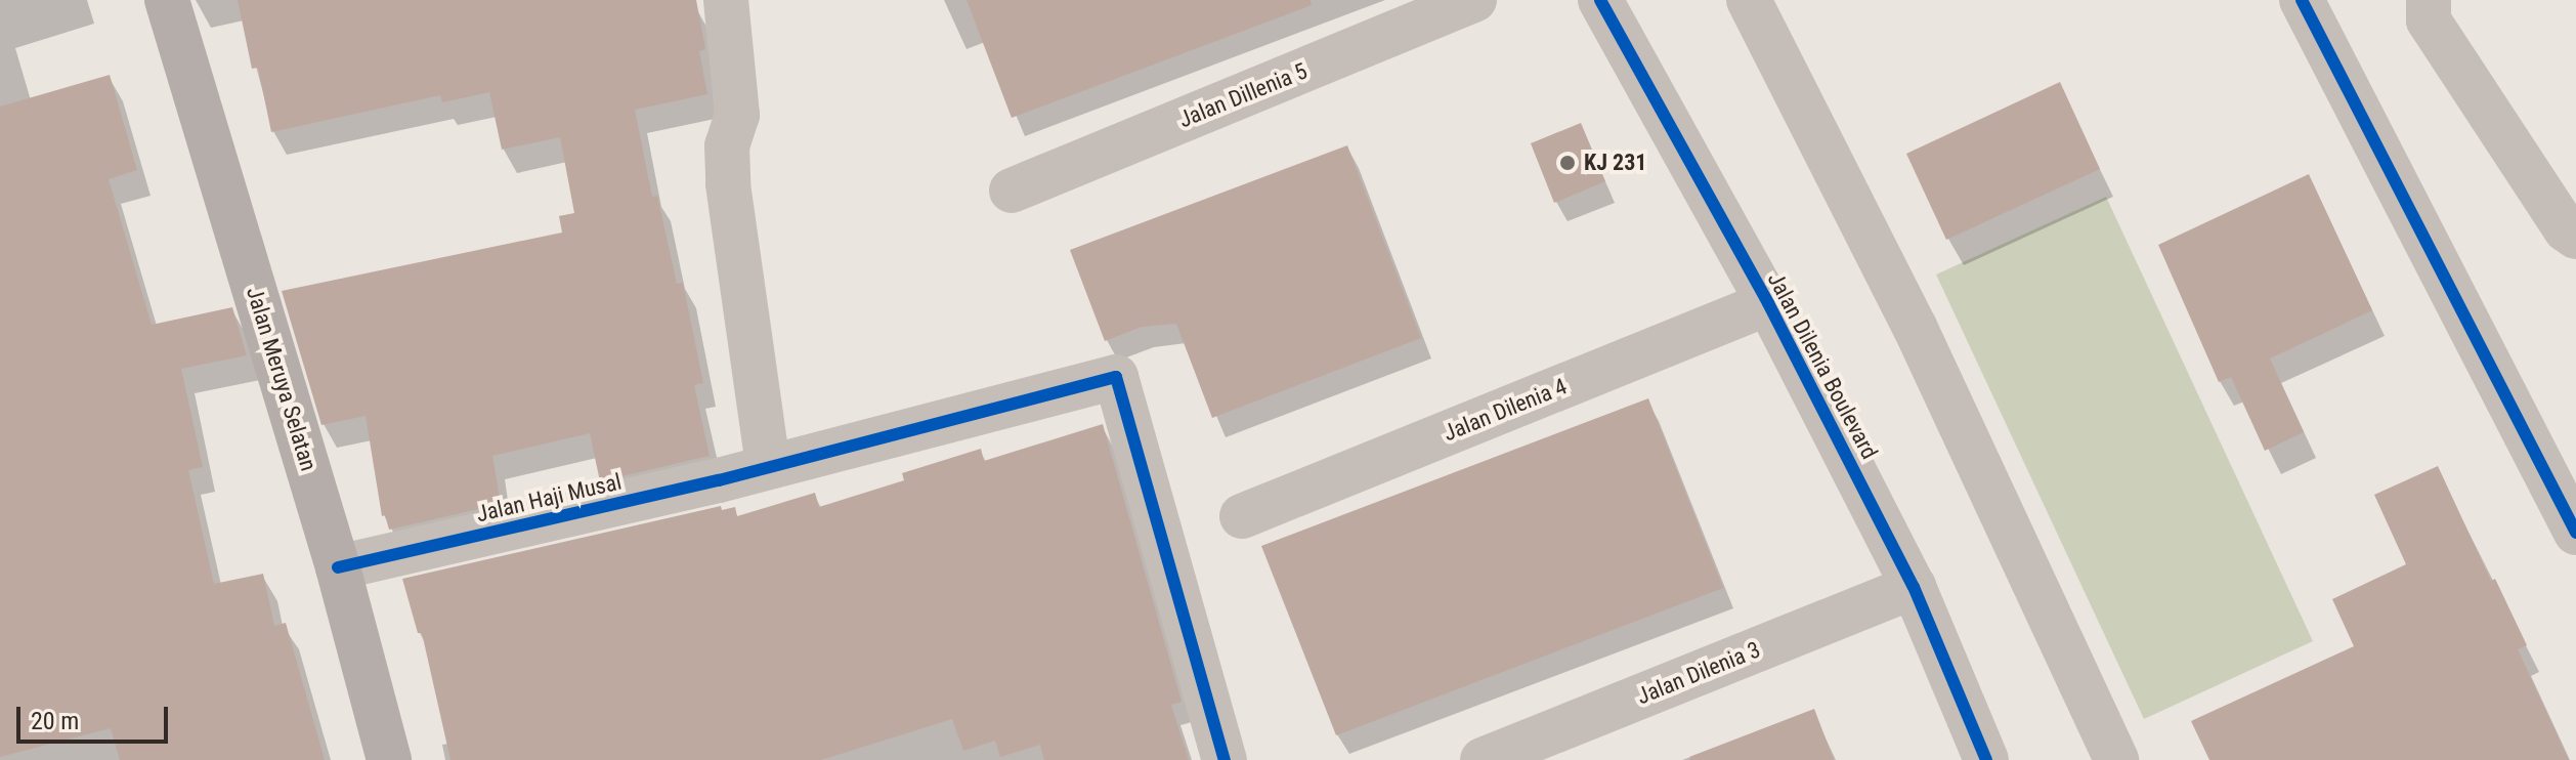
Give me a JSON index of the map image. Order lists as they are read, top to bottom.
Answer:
{
  "streets": {
    "main road": ["Jalan Meruya Selatan"],
    "street": [
      "Jalan Dillenia 5",
      "Jalan Dilenia Boulevard",
      "Jalan Dilenia 4",
      "Jalan Haji Musal",
      "Jalan Dilenia 3"
    ]
  },
  "crossings": [
    ["Jalan Dilenia Boulevard", "Jalan Dilenia 4"],
    ["Jalan Dilenia Boulevard", "Jalan Dilenia 3"],
    ["Jalan Meruya Selatan", "Jalan Haji Musal"]
  ],
  "places": ["KJ 231"],
  "scale_bar": "20 m"
}
